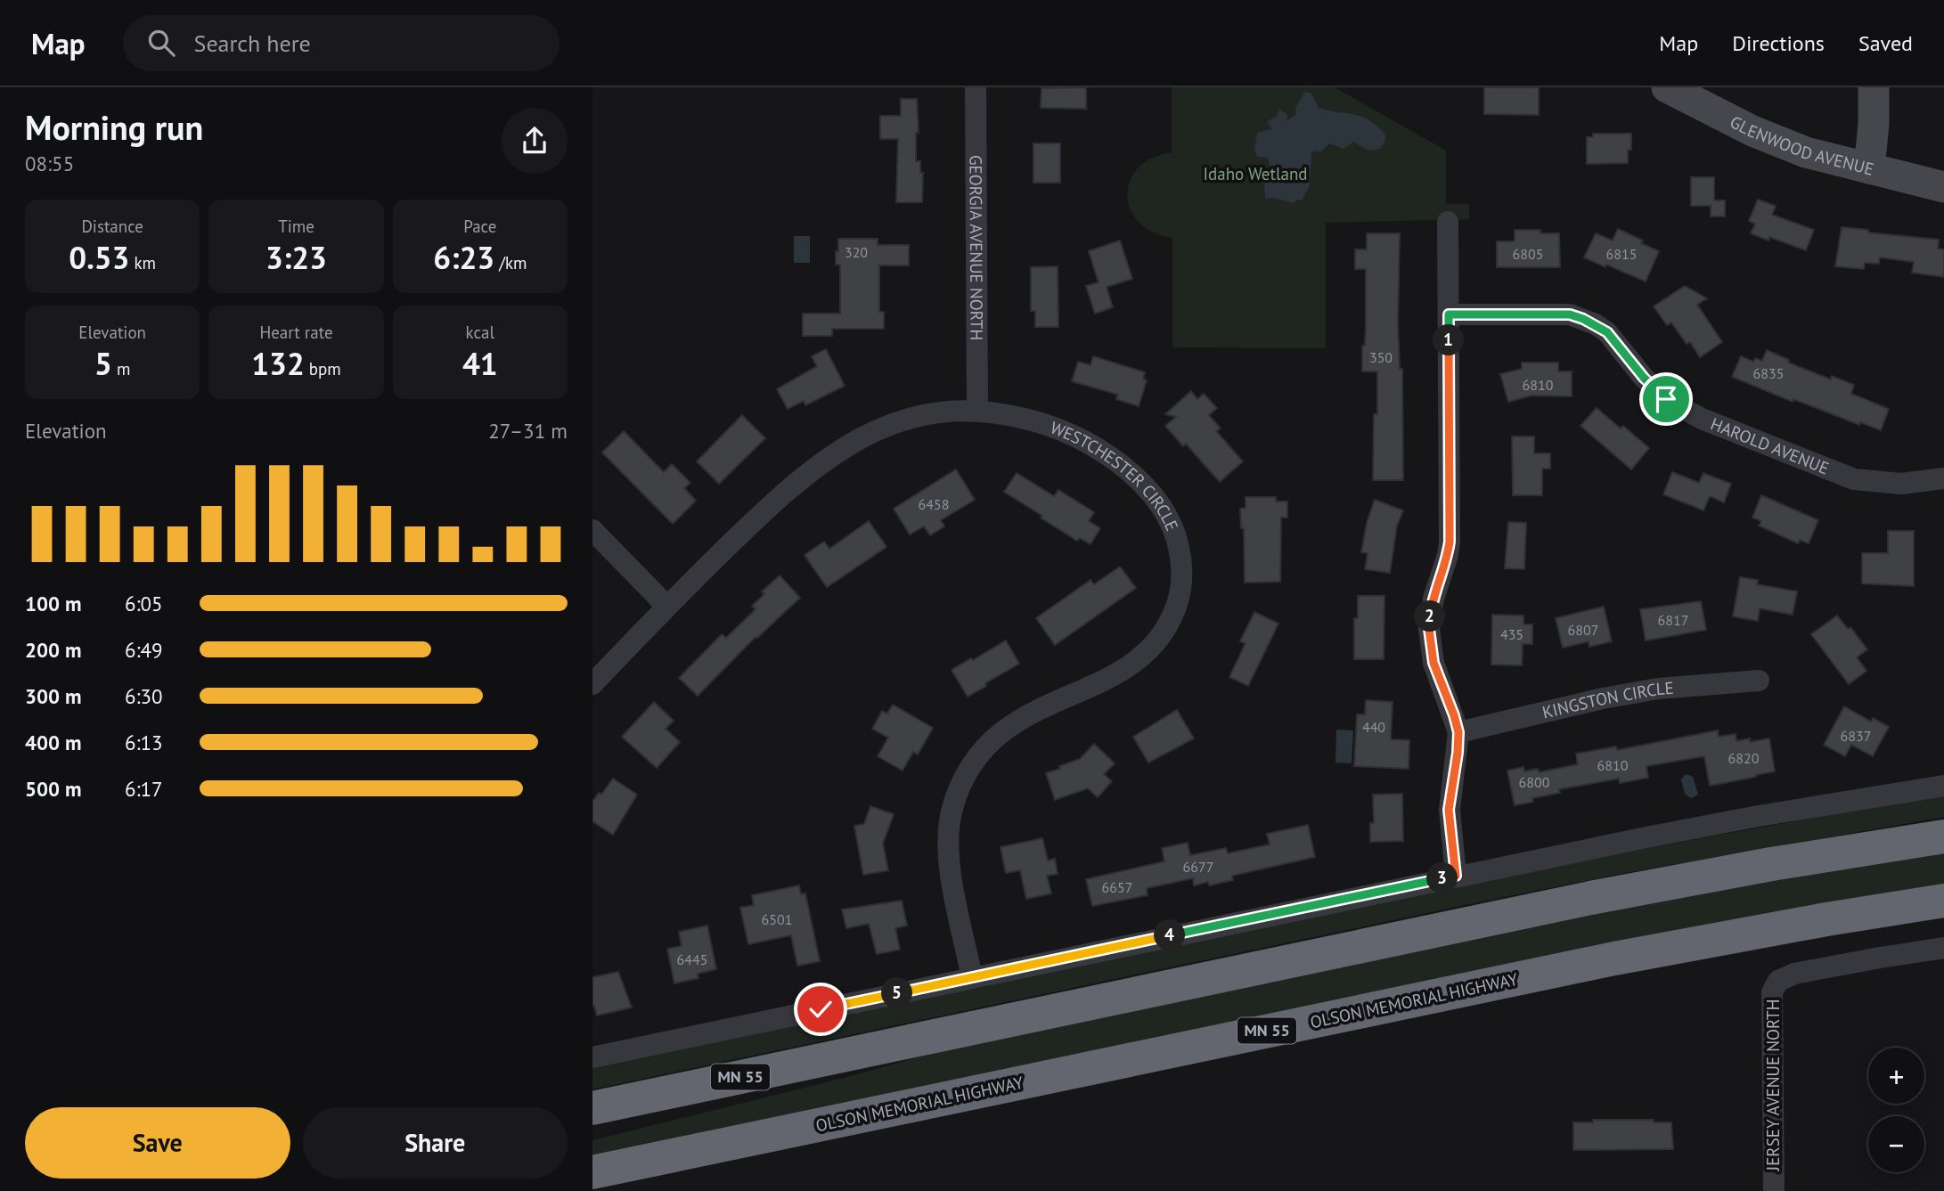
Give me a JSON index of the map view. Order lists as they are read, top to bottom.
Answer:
{
  "streets": {
    "highway": ["OLSON MEMORIAL HIGHWAY", "MN 55"],
    "street": [
      "GLENWOOD AVENUE",
      "GEORGIA AVENUE NORTH",
      "HAROLD AVENUE",
      "WESTCHESTER CIRCLE",
      "KINGSTON CIRCLE",
      "JERSEY AVENUE NORTH"
    ]
  },
  "crossings": [
    ["GEORGIA AVENUE NORTH", "WESTCHESTER CIRCLE"]
  ],
  "parks": ["Idaho Wetland"],
  "house_numbers": [
    "320",
    "6805",
    "6815",
    "350",
    "6835",
    "6810",
    "6458",
    "6817",
    "6807",
    "435",
    "440",
    "6837",
    "6820",
    "6810",
    "6800",
    "6677",
    "6657",
    "6501",
    "6445"
  ],
  "page": {
    "header": "Map",
    "search": "Search here",
    "nav": ["Map", "Directions", "Saved"],
    "heading": ["Morning run", "08:55"],
    "stats": [
      ["Distance", "0.53 km"],
      ["Time", "3:23"],
      ["Pace", "6:23 /km"],
      ["Elevation", "5 m"],
      ["Heart rate", "132 bpm"],
      ["kcal", "41"]
    ],
    "pins": [
      "1",
      "2",
      "3",
      "4",
      "5"
    ],
    "chart": ["Elevation", "27–31 m"],
    "list": [
      {
        "name": "100 m",
        "note": "6:05"
      },
      {
        "name": "200 m",
        "note": "6:49"
      },
      {
        "name": "300 m",
        "note": "6:30"
      },
      {
        "name": "400 m",
        "note": "6:13"
      },
      {
        "name": "500 m",
        "note": "6:17"
      }
    ],
    "map_buttons": ["+", "−"],
    "buttons": ["Save", "Share"]
  }
}
